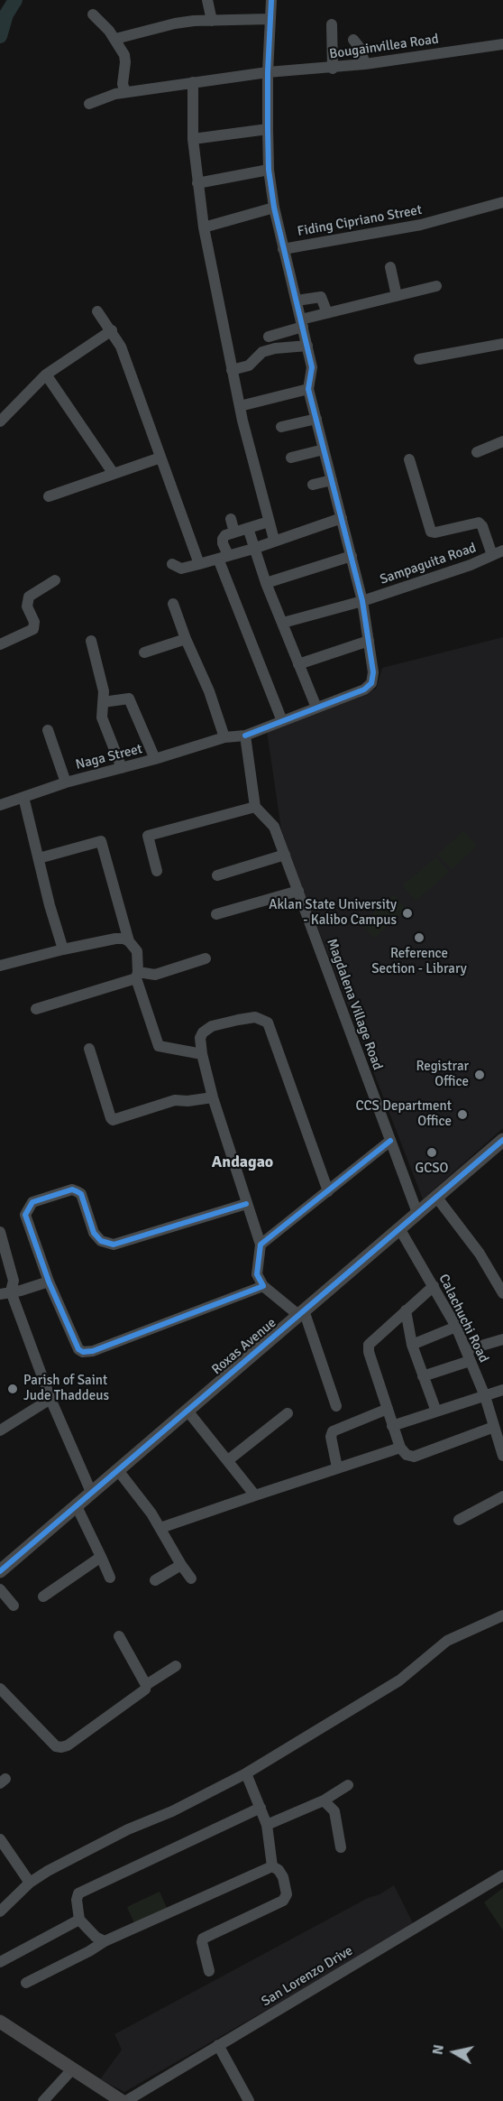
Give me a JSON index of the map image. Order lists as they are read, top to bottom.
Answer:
{
  "streets": {
    "main road": ["Roxas Avenue"],
    "street": [
      "Bougainvillea Road",
      "Fiding Cipriano Street",
      "Sampaguita Road",
      "Naga Street",
      "Magdalena Village Road",
      "Calachuchi Road",
      "San Lorenzo Drive"
    ]
  },
  "crossings": [
    ["Magdalena Village Road", "Roxas Avenue"],
    ["Calachuchi Road", "Roxas Avenue"]
  ],
  "districts": ["Andagao"],
  "places": [
    "Aklan State University - Kalibo Campus",
    "Reference Section - Library",
    "Registrar Office",
    "CCS Department Office",
    "GCSO",
    "Parish of Saint Jude Thaddeus"
  ],
  "north": "left"
}
